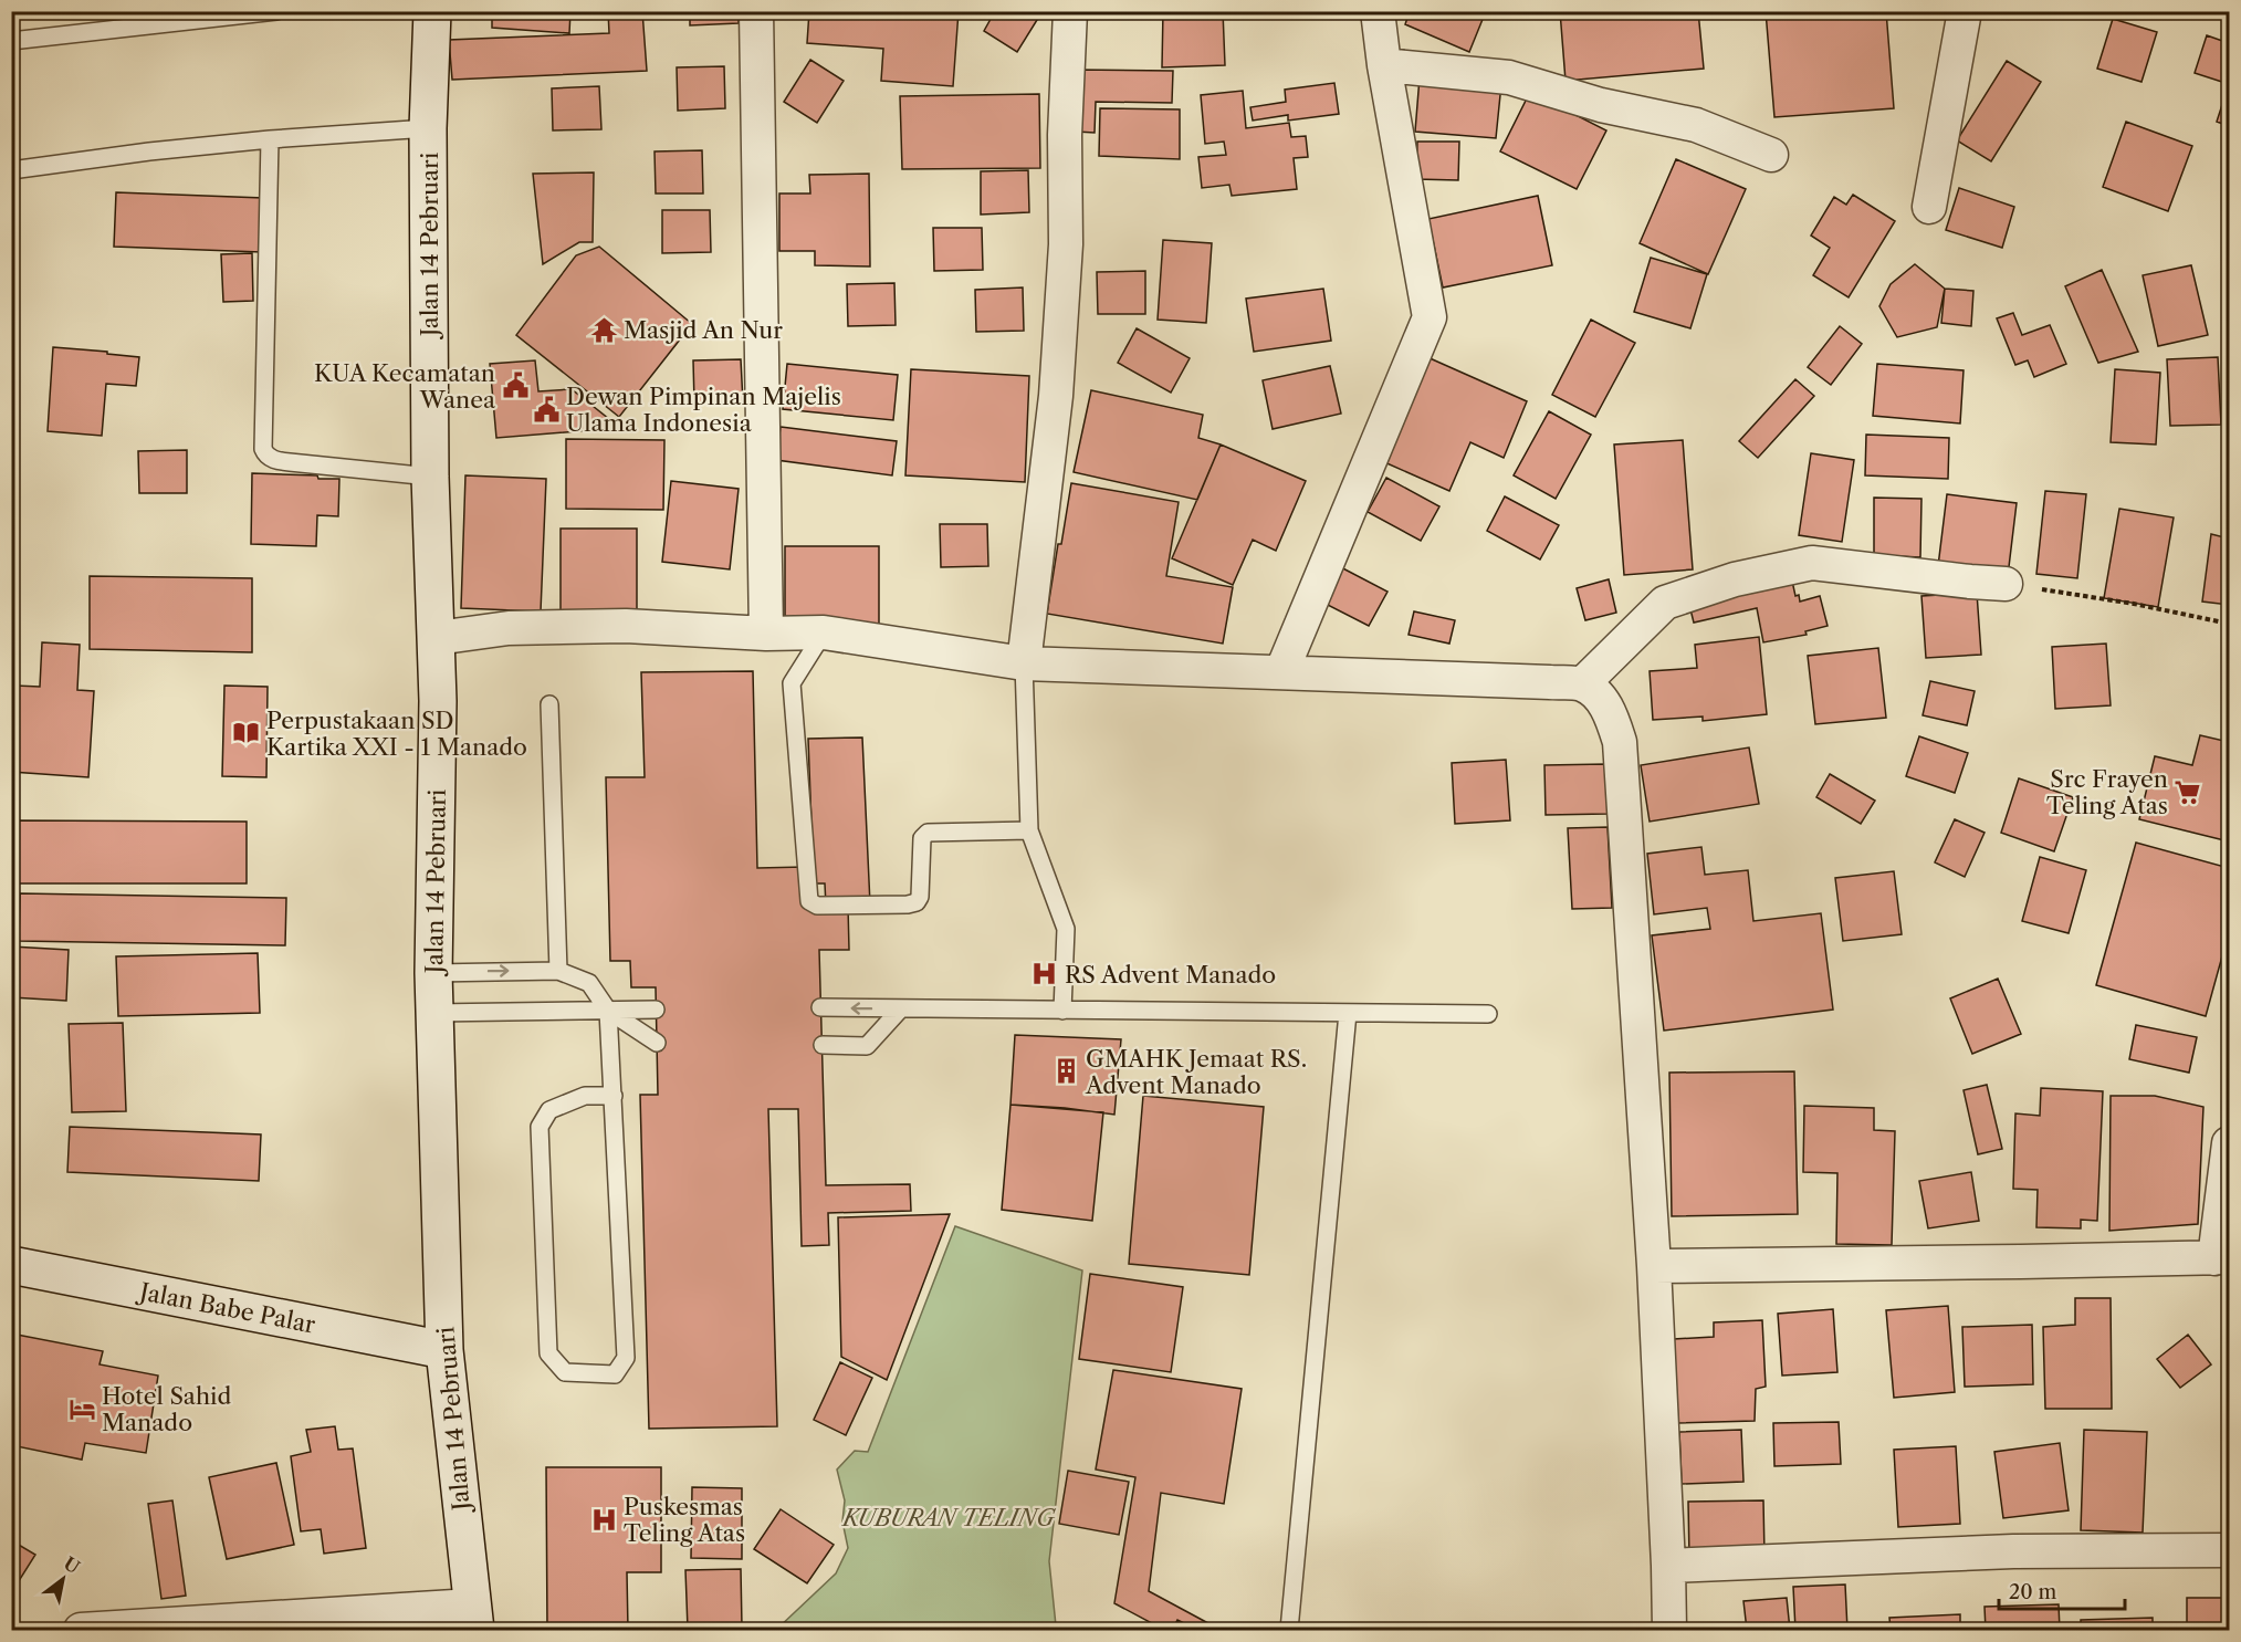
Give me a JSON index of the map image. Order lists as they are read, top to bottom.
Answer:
{
  "streets": {
    "main road": ["Jalan 14 Pebruari", "Jalan Babe Palar"]
  },
  "crossings": [
    ["Jalan 14 Pebruari", "Jalan Babe Palar"]
  ],
  "parks": ["KUBURAN TELING"],
  "places": {
    "temple": ["Masjid An Nur"],
    "public building": ["KUA Kecamatan Wanea", "Dewan Pimpinan Majelis Ulama Indonesia"],
    "library": ["Perpustakaan SD Kartika XXI - 1 Manado"],
    "supermarket": ["Src Frayen Teling Atas"],
    "hospital": ["RS Advent Manado", "Puskesmas Teling Atas"],
    "building": ["GMAHK Jemaat RS. Advent Manado"],
    "hotel": ["Hotel Sahid Manado"]
  },
  "scale_bar": "20 m",
  "north": "top right"
}
